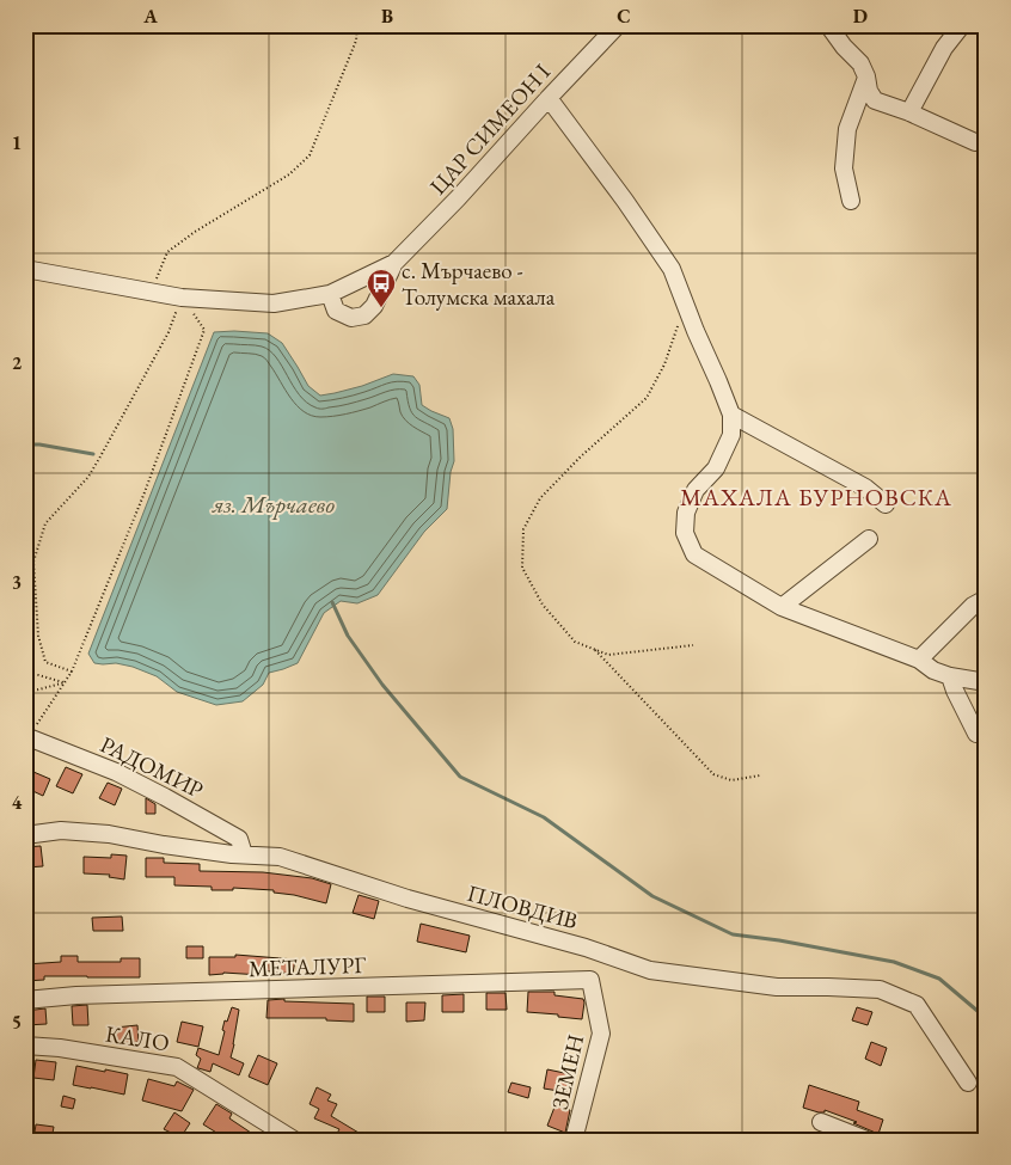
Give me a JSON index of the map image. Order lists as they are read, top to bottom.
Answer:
{
  "streets": {
    "street": [
      "ЦАР СИМЕОН I",
      "РАДОМИР",
      "ПЛОВДИВ",
      "МЕТАЛУРГ",
      "КАЛО",
      "ЗЕМЕН"
    ]
  },
  "crossings": [
    ["РАДОМИР", "ПЛОВДИВ"],
    ["МЕТАЛУРГ", "ЗЕМЕН"]
  ],
  "districts": ["МАХАЛА БУРНОВСКА"],
  "water": ["яз. Мърчаево"],
  "places": {
    "bus stop": ["с. Мърчаево - Толумска махала"]
  },
  "grid": {
    "columns": [
      "A",
      "B",
      "C",
      "D"
    ],
    "rows": [
      "1",
      "2",
      "3",
      "4",
      "5"
    ]
  }
}
